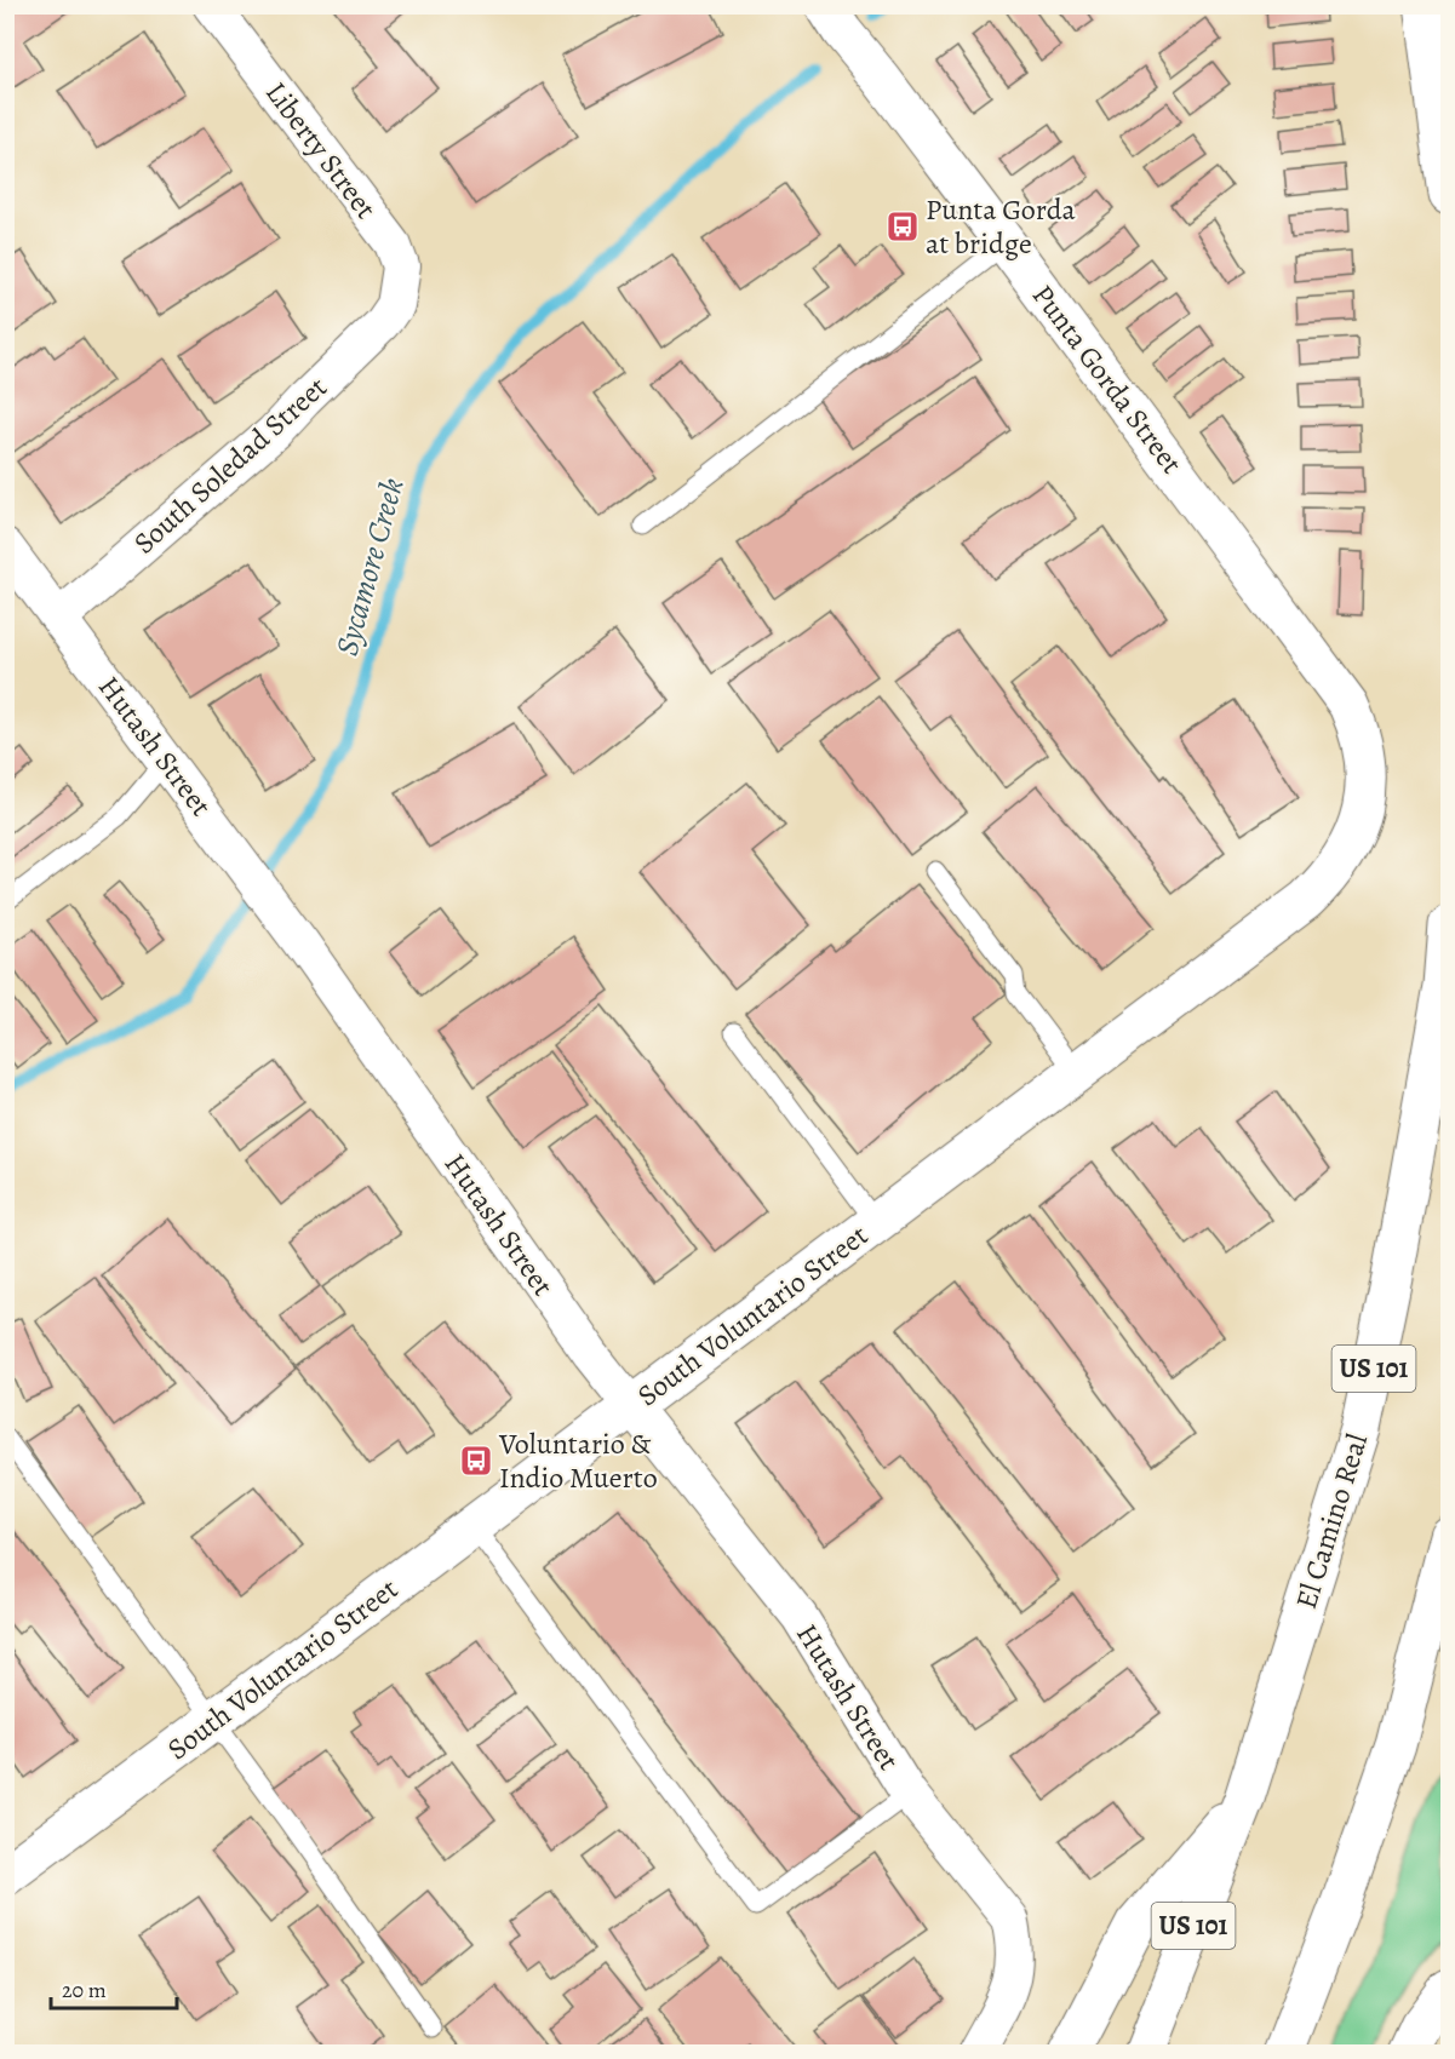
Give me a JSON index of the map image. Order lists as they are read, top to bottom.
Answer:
{
  "streets": {
    "main road": [
      "Punta Gorda Street",
      "South Voluntario Street",
      "US 101",
      "El Camino Real"
    ],
    "street": ["Liberty Street", "South Soledad Street", "Hutash Street"]
  },
  "crossings": [
    ["Liberty Street", "South Soledad Street"],
    ["Punta Gorda Street", "South Voluntario Street"],
    ["South Soledad Street", "Hutash Street"],
    ["Hutash Street", "South Voluntario Street"]
  ],
  "water": ["Sycamore Creek"],
  "places": {
    "bus stop": ["Punta Gorda at bridge", "Voluntario & Indio Muerto"]
  },
  "scale_bar": "20 m"
}
